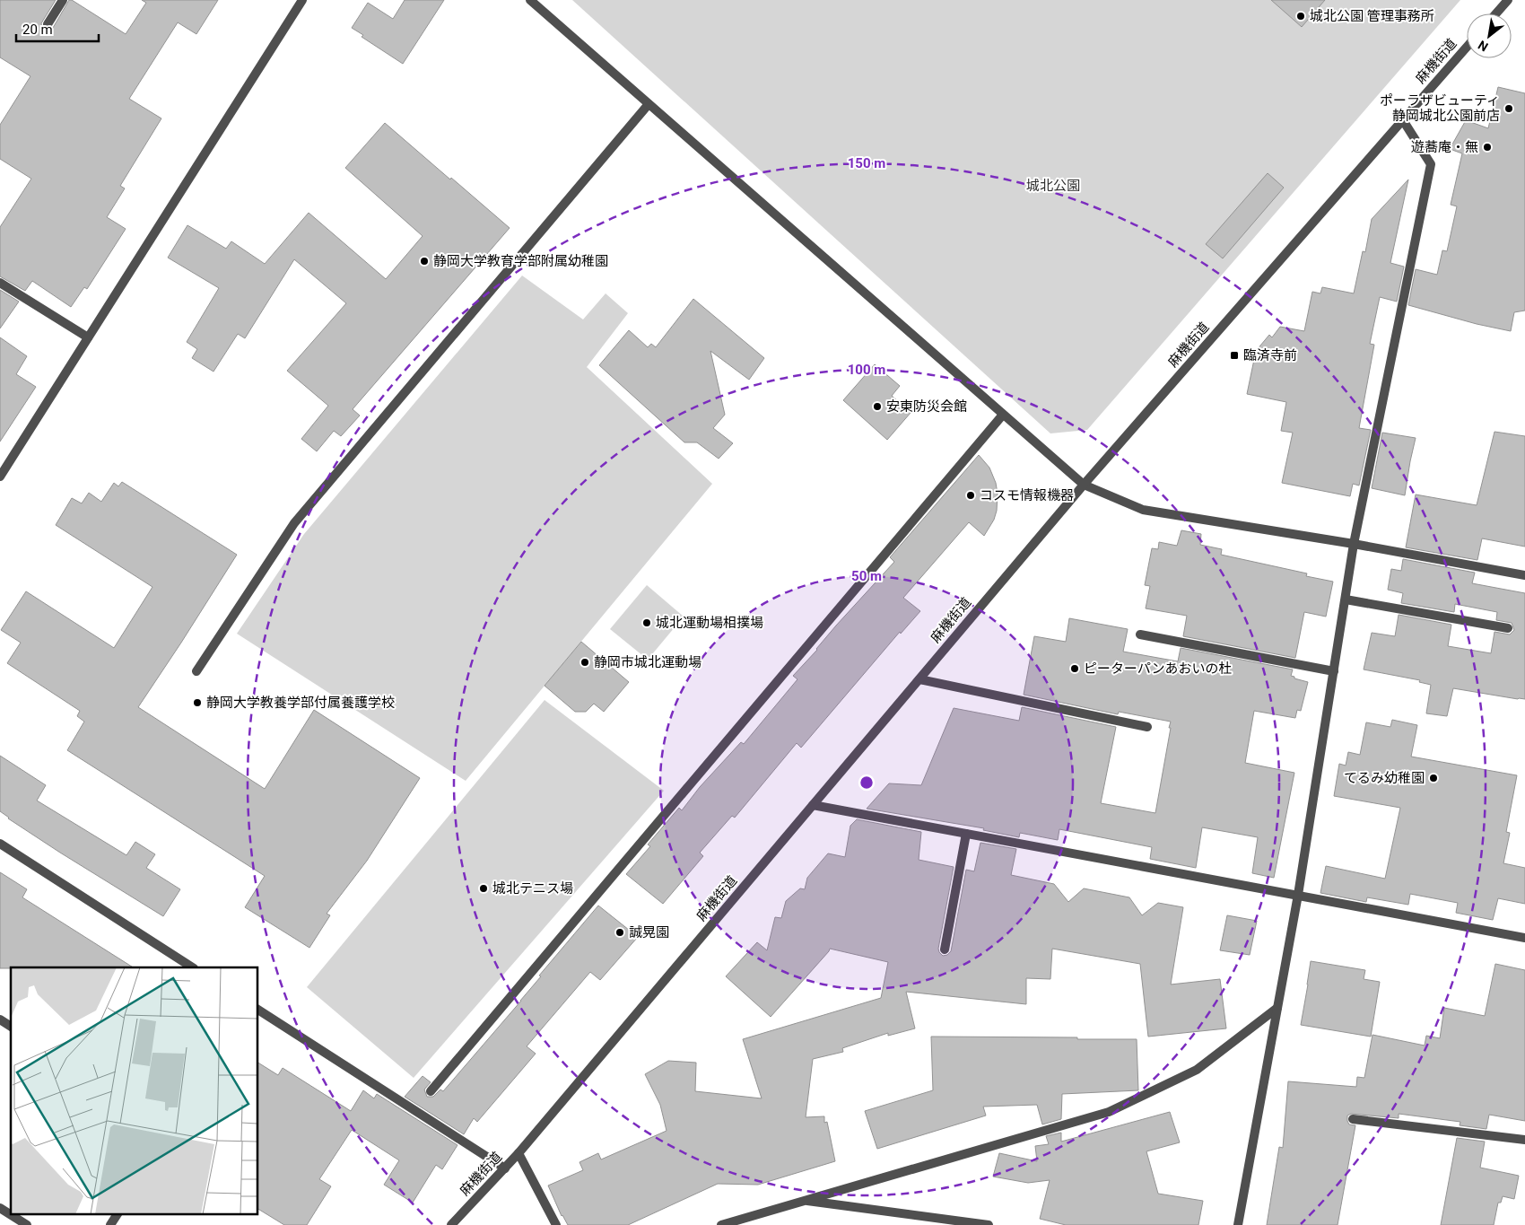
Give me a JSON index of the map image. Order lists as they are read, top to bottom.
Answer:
{
  "streets": {
    "street": ["麻機街道"]
  },
  "parks": ["城北公園"],
  "places": {
    "other": [
      "城北公園 管理事務所",
      "ポーラザビューティ 静岡城北公園前店",
      "遊蕎庵・無",
      "静岡大学教育学部附属幼稚園",
      "安東防災会館",
      "コスモ情報機器",
      "城北運動場相撲場",
      "静岡市城北運動場",
      "ピーターパンあおいの杜",
      "静岡大学教養学部付属養護学校",
      "てるみ幼稚園",
      "城北テニス場",
      "誠晃園"
    ],
    "transit": ["臨済寺前"]
  },
  "scale_bar": "20 m",
  "north": "bottom left",
  "rings": ["150 m", "100 m", "50 m"]
}
